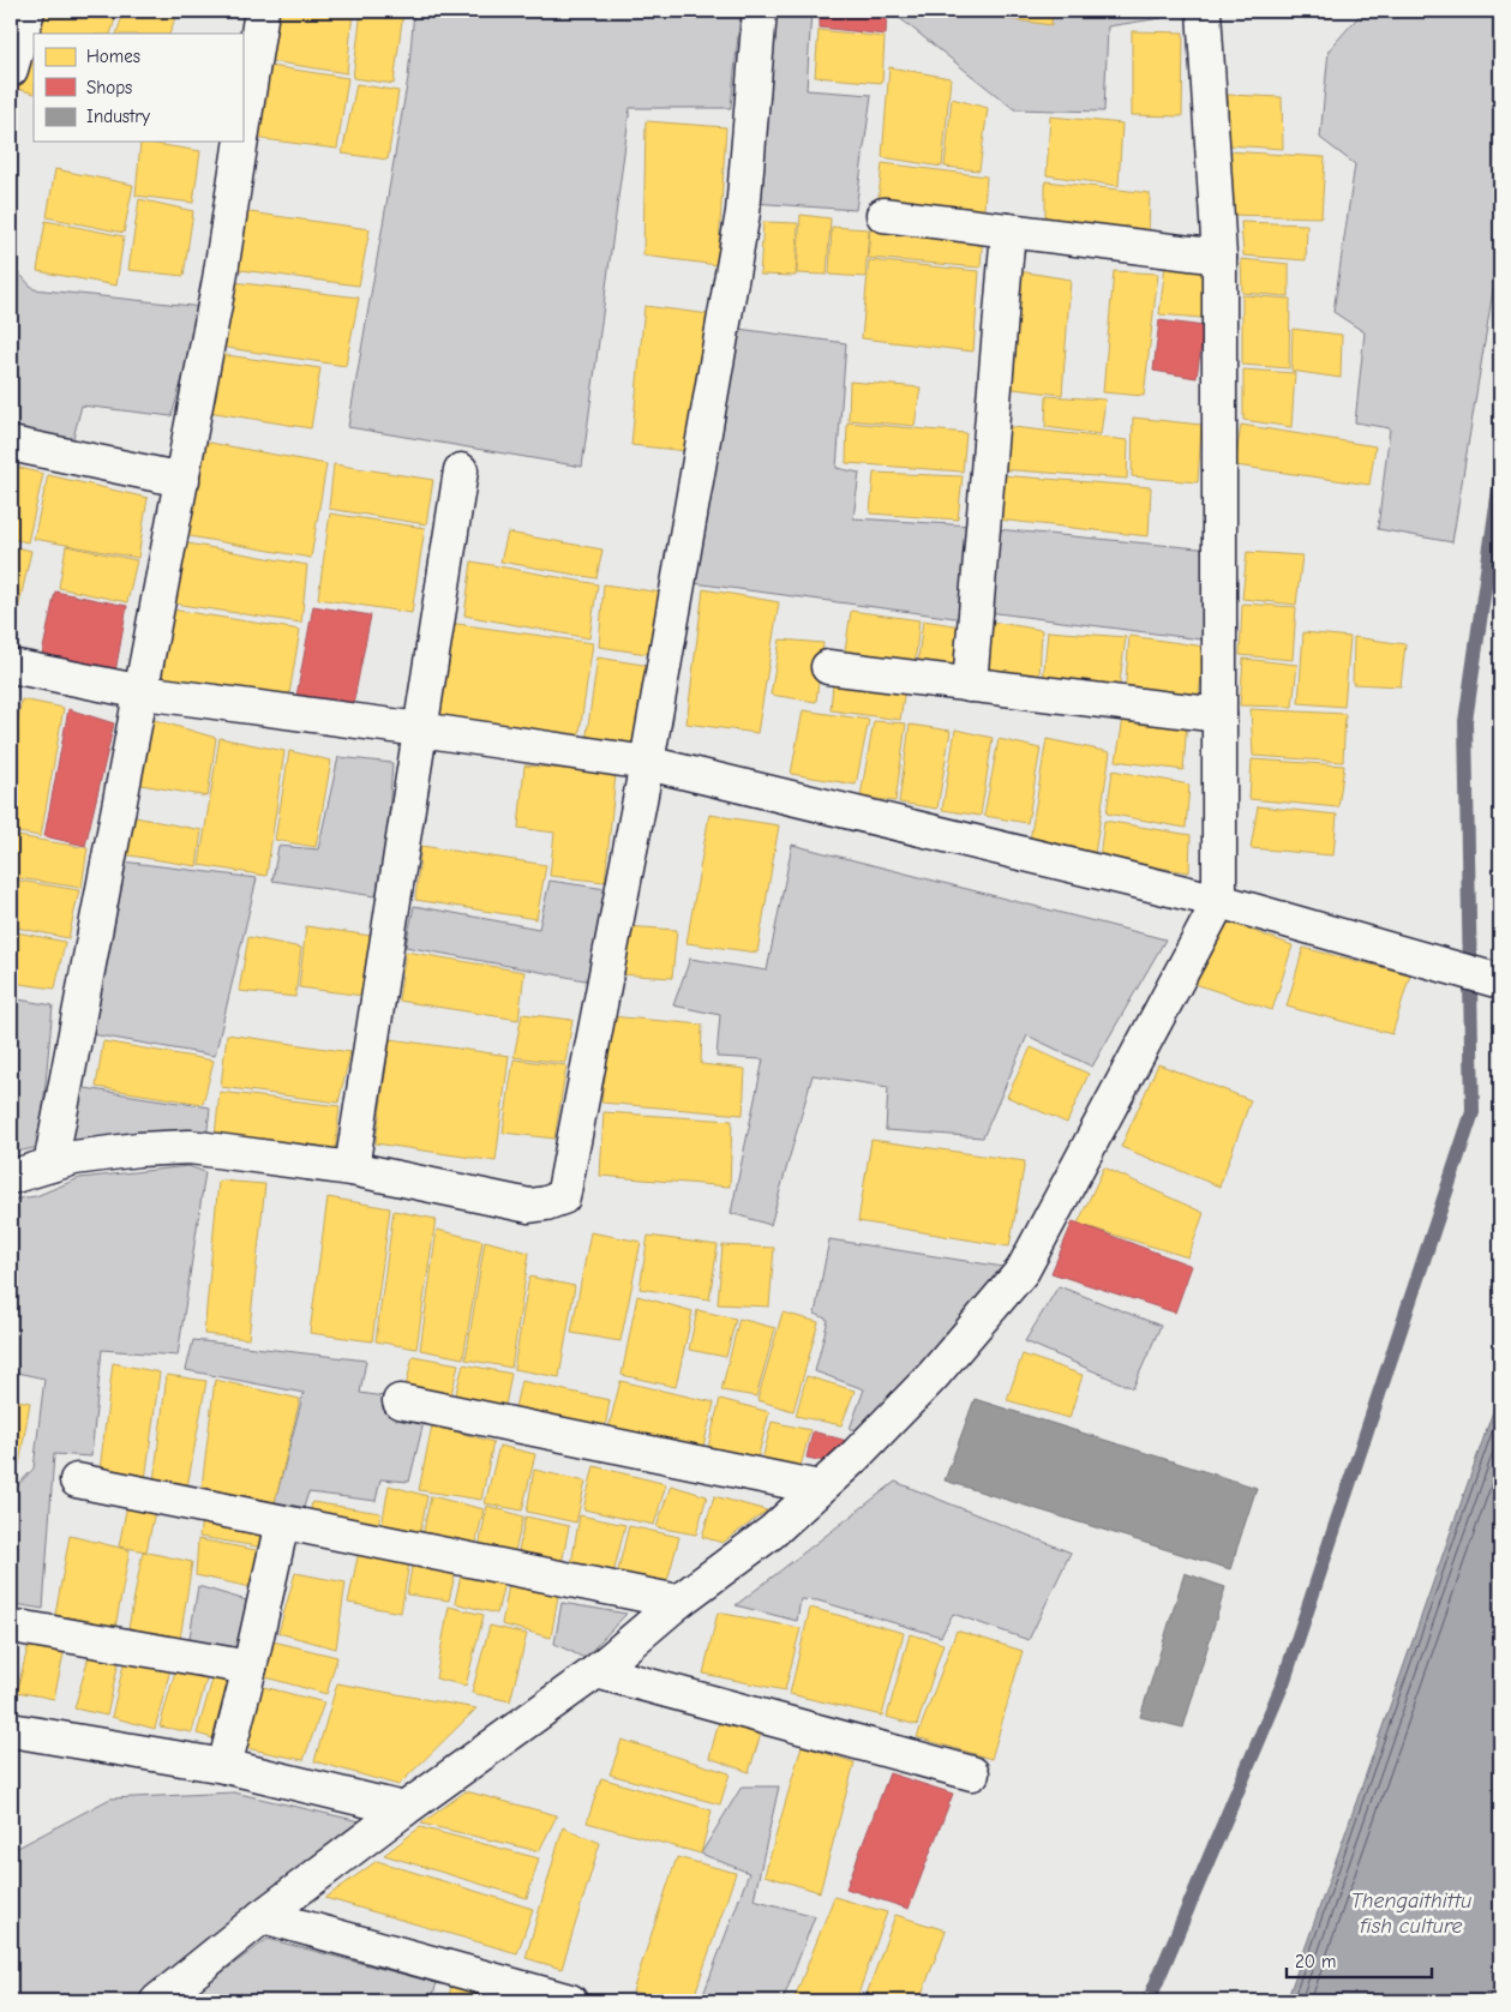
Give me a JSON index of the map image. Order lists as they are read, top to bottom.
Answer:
{
  "water": ["Thengaithittu fish culture"],
  "legend": ["Homes", "Shops", "Industry"],
  "scale_bar": "20 m"
}
